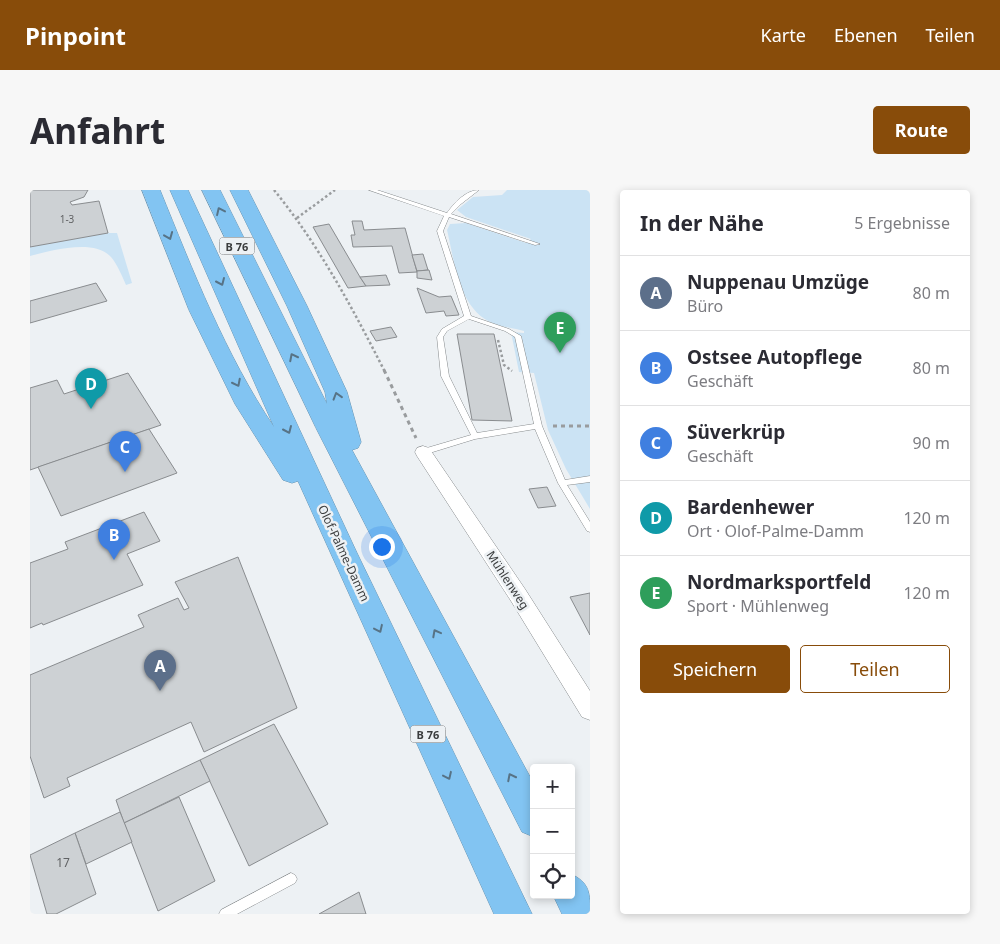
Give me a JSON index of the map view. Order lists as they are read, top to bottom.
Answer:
{
  "streets": {
    "highway": ["B 76", "Olof-Palme-Damm"],
    "street": ["Mühlenweg"]
  },
  "house_numbers": ["1-3", "17"],
  "page": {
    "header": "Pinpoint",
    "nav": ["Karte", "Ebenen", "Teilen"],
    "buttons": [
      "Route",
      ["Speichern", "Teilen"]
    ],
    "title": "Anfahrt",
    "heading": ["In der Nähe", "5 Ergebnisse"],
    "list": [
      {
        "mark": "A",
        "name": "Nuppenau Umzüge",
        "note": "Büro",
        "value": "80 m"
      },
      {
        "mark": "B",
        "name": "Ostsee Autopflege",
        "note": "Geschäft",
        "value": "80 m"
      },
      {
        "mark": "C",
        "name": "Süverkrüp",
        "note": "Geschäft",
        "value": "90 m"
      },
      {
        "mark": "D",
        "name": "Bardenhewer",
        "note": "Ort · Olof-Palme-Damm",
        "value": "120 m"
      },
      {
        "mark": "E",
        "name": "Nordmarksportfeld",
        "note": "Sport · Mühlenweg",
        "value": "120 m"
      }
    ],
    "pins": [
      "E",
      "D",
      "C",
      "B",
      "A"
    ],
    "map_buttons": ["+", "−"]
  }
}
